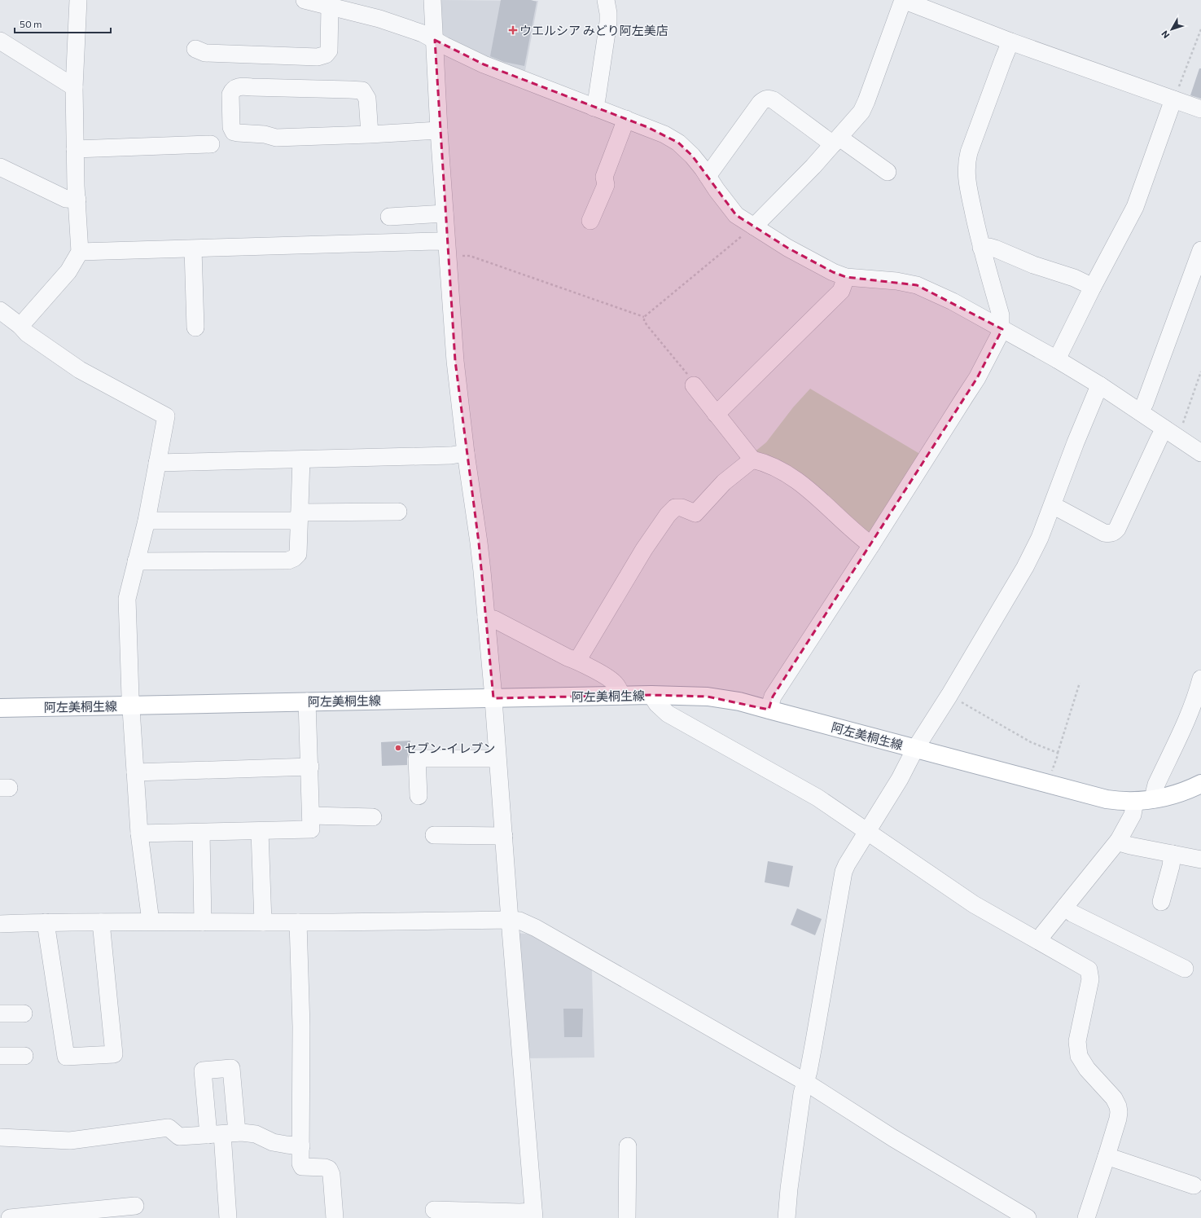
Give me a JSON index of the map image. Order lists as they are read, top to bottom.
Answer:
{
  "streets": {
    "main road": ["阿左美桐生線"]
  },
  "places": {
    "health": ["ウエルシア みどり阿左美店"],
    "other": ["セブン-イレブン"]
  },
  "scale_bar": "50 m",
  "north": "bottom left"
}
